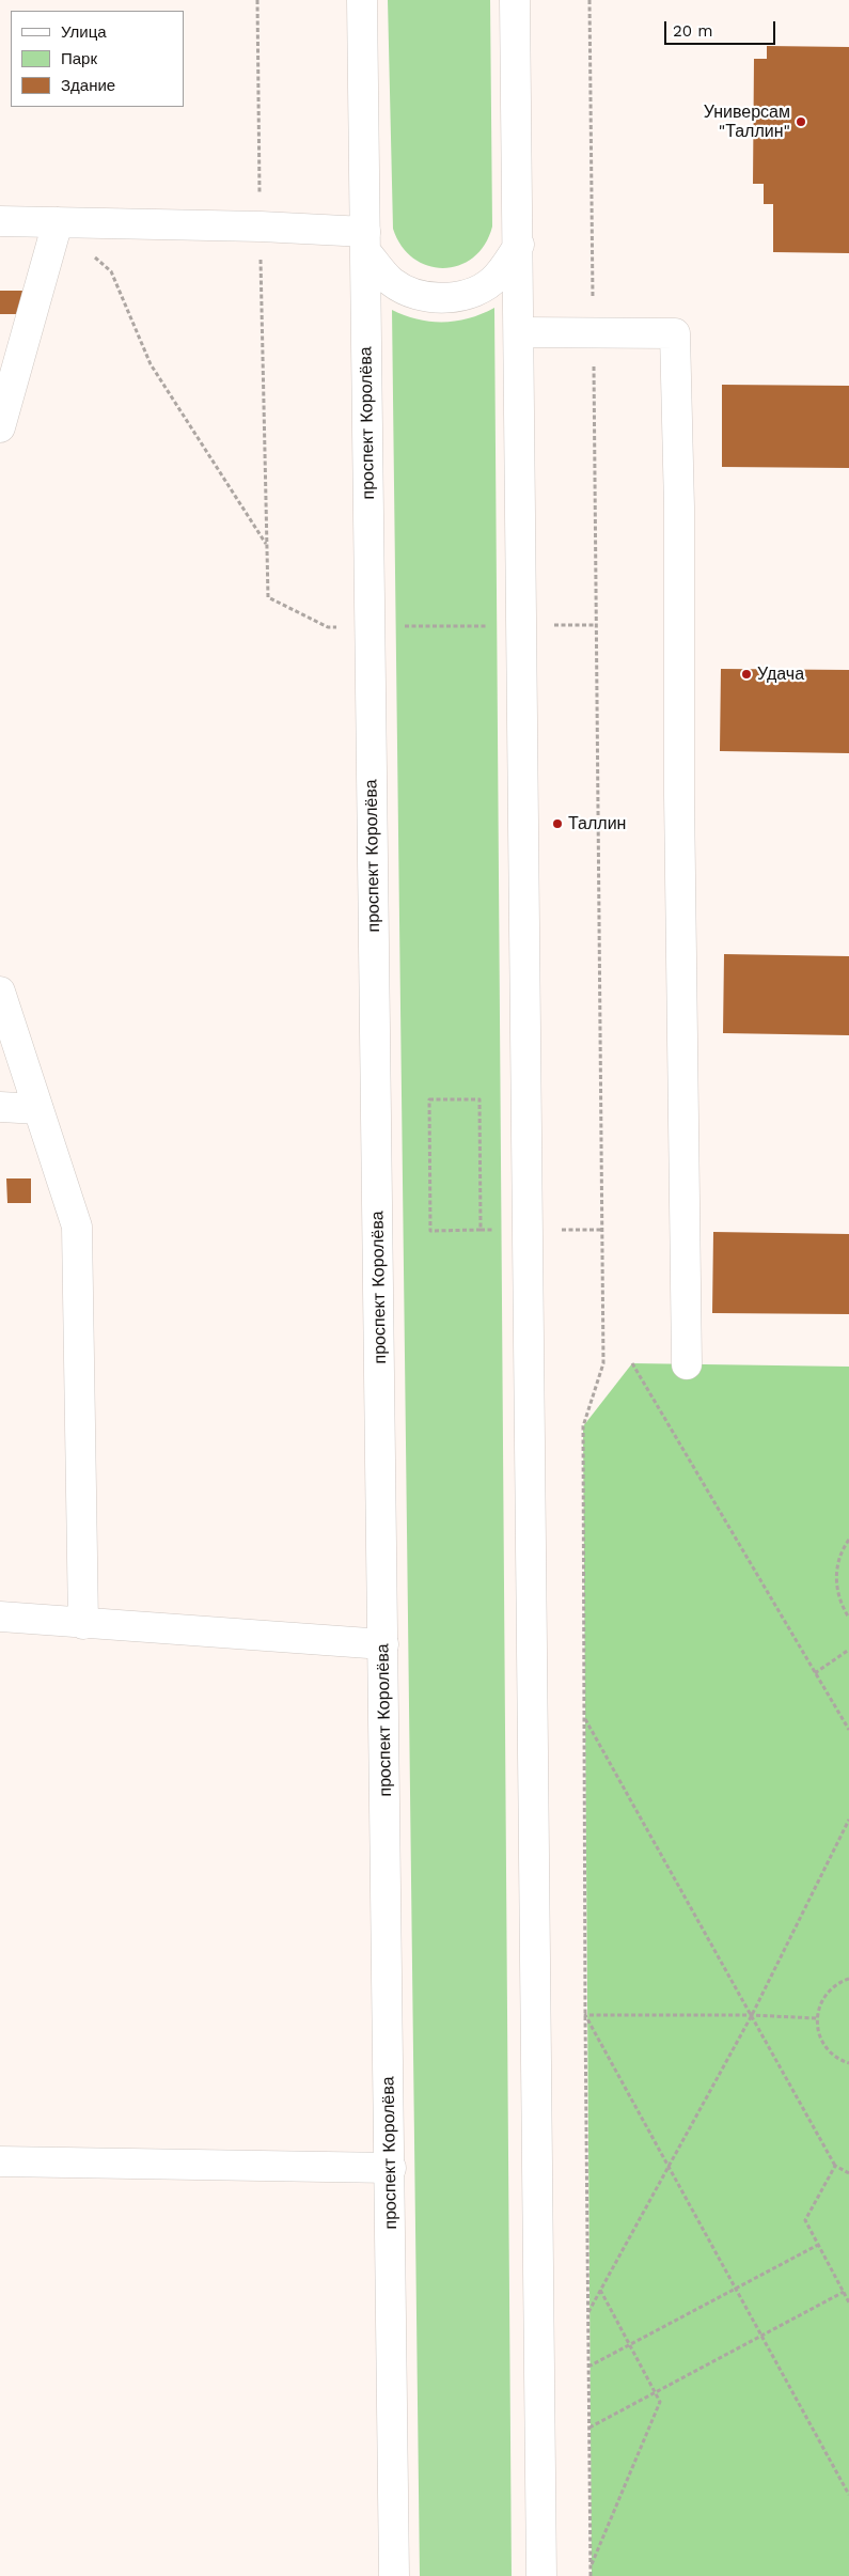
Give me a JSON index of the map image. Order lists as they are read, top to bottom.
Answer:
{
  "streets": {
    "main road": ["проспект Королёва"]
  },
  "places": ["Универсам \"Таллин\"", "Удача", "Таллин"],
  "legend": ["Улица", "Парк", "Здание"],
  "scale_bar": "20 m"
}
